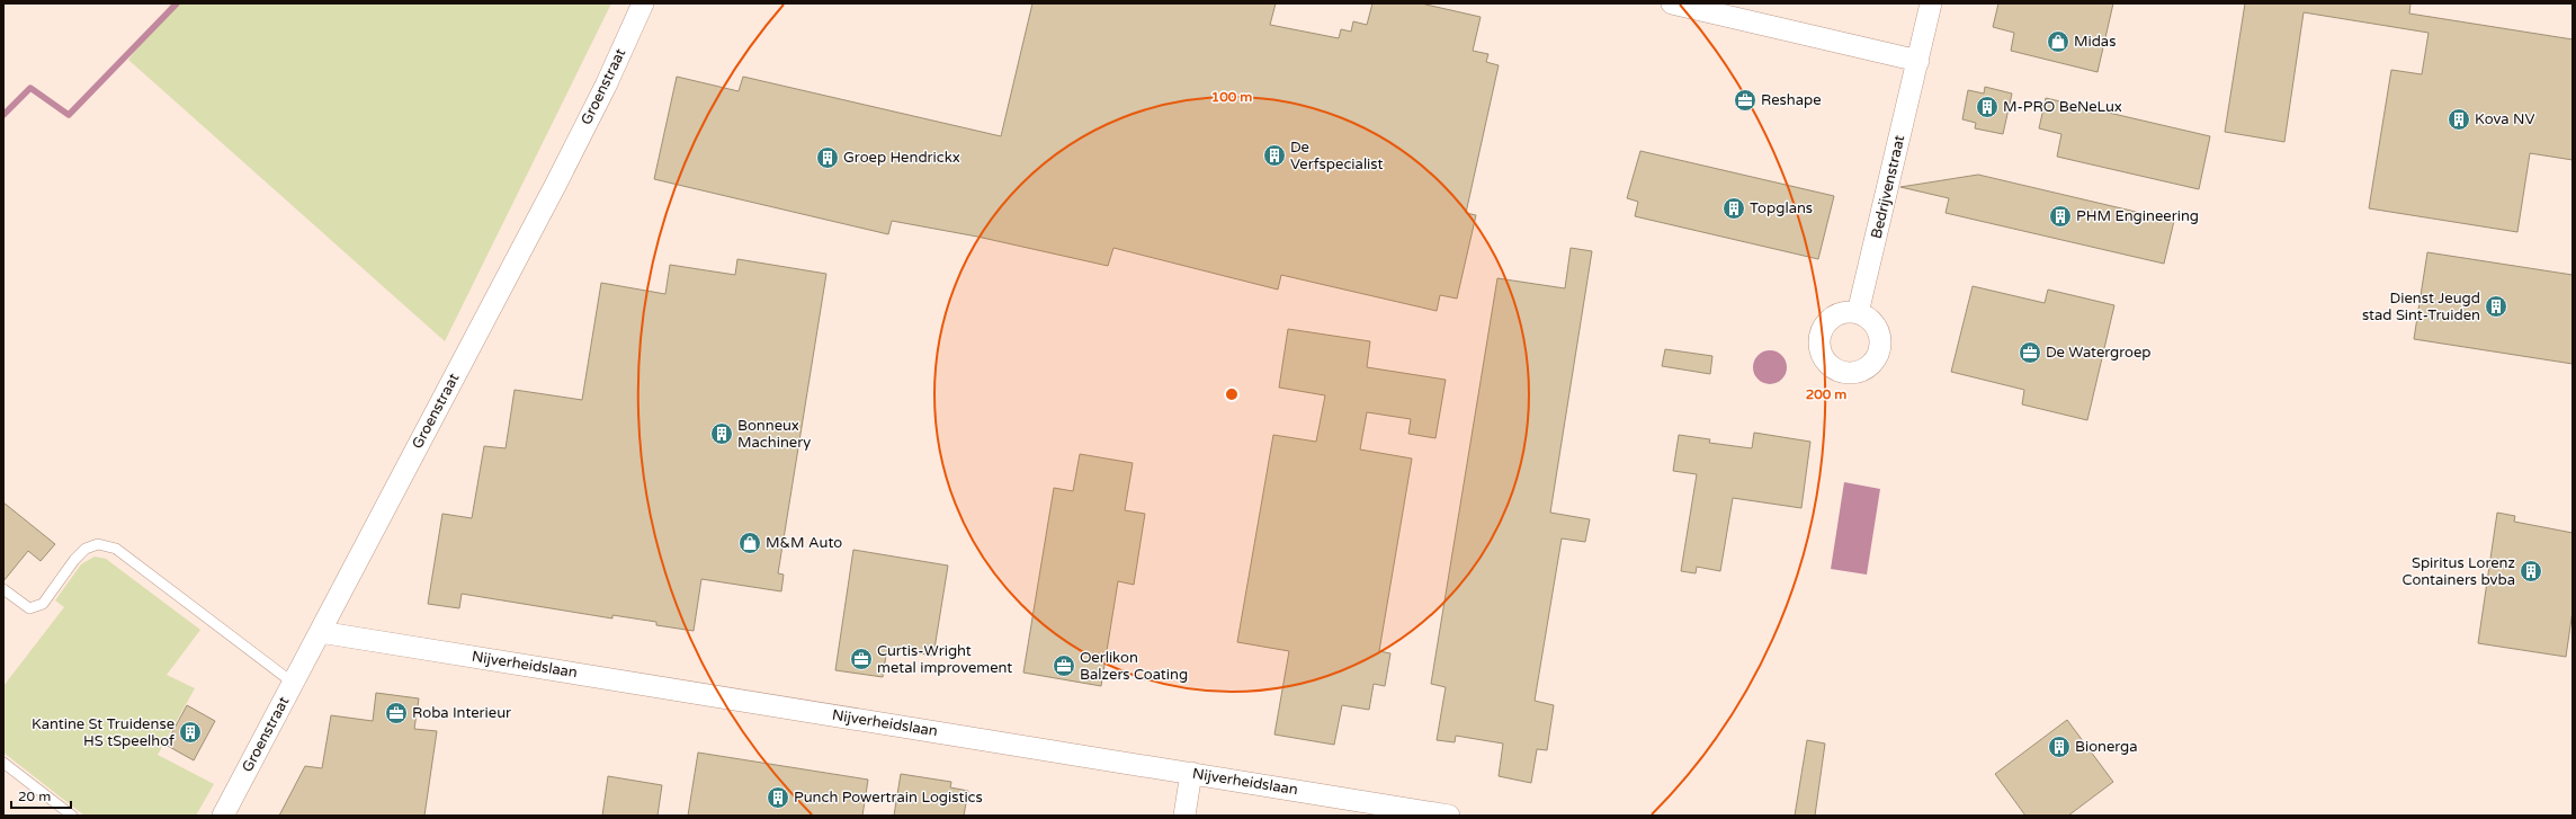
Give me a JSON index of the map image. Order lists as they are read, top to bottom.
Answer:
{
  "streets": {
    "street": ["Groenstraat", "Bedrijvenstraat", "Nijverheidslaan"]
  },
  "crossings": [
    ["Groenstraat", "Nijverheidslaan"]
  ],
  "places": {
    "shop": ["Midas", "M&M Auto"],
    "office": [
      "Reshape",
      "De Watergroep",
      "Curtis-Wright metal improvement",
      "Oerlikon Balzers Coating",
      "Roba Interieur"
    ],
    "building": [
      "M-PRO BeNeLux",
      "Kova NV",
      "De Verfspecialist",
      "Groep Hendrickx",
      "Topglans",
      "PHM Engineering",
      "Dienst Jeugd stad Sint-Truiden",
      "Bonneux Machinery",
      "Spiritus Lorenz Containers bvba",
      "Kantine St Truidense HS tSpeelhof",
      "Bionerga",
      "Punch Powertrain Logistics"
    ]
  },
  "scale_bar": "20 m",
  "rings": ["100 m", "200 m"]
}
